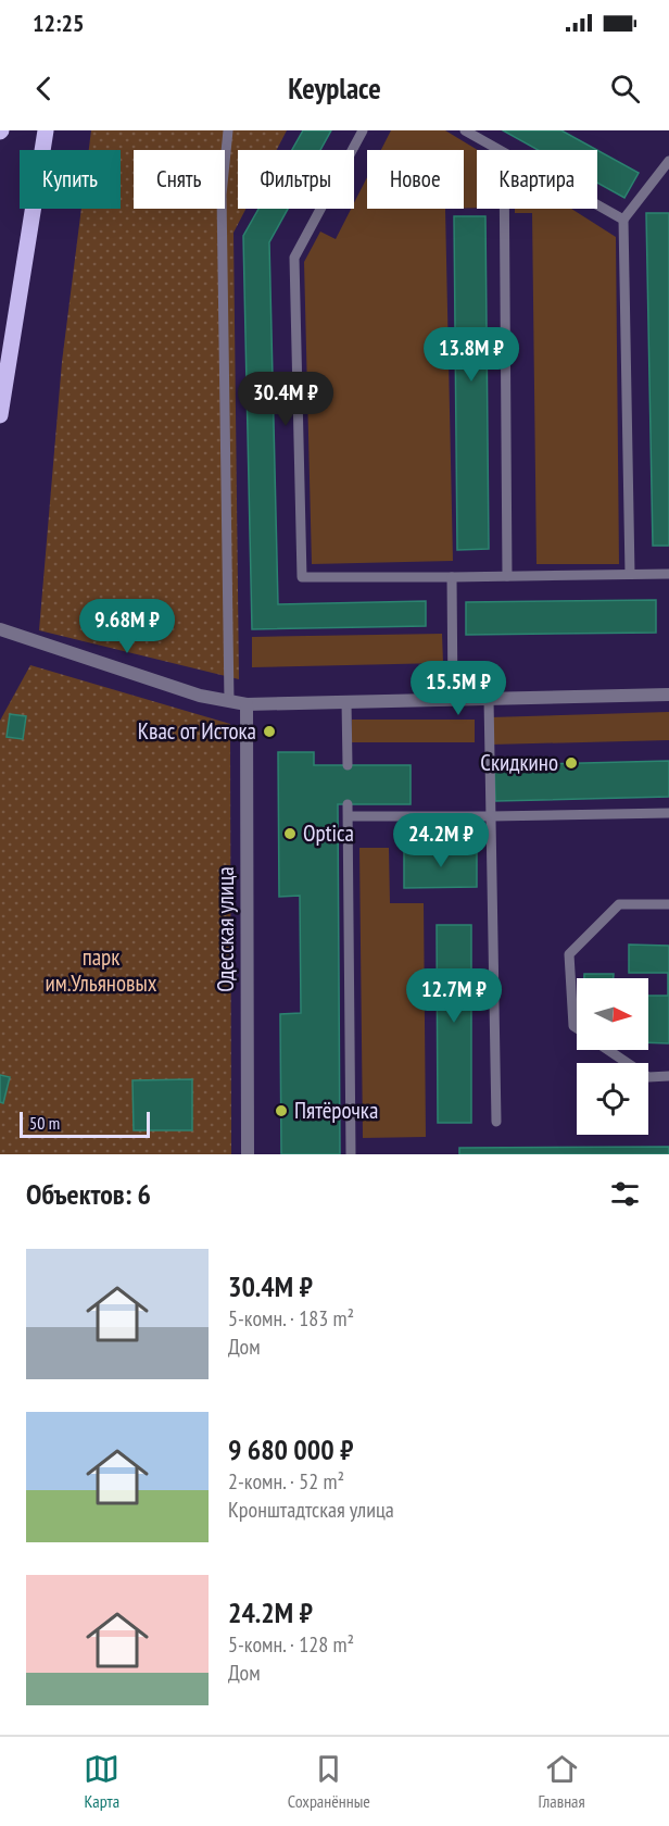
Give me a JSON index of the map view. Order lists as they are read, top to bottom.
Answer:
{
  "streets": {
    "street": ["Одесская улица"]
  },
  "parks": ["парк им.Ульяновых"],
  "places": [
    "Квас от Истока",
    "Скидкино",
    "Optica",
    "Пятёрочка"
  ],
  "scale_bar": "50 m",
  "north": "right",
  "page": {
    "status": "12:25",
    "header": "Keyplace",
    "chip": [
      "Купить",
      "Снять",
      "Фильтры",
      "Новое",
      "Квартира"
    ],
    "price": [
      "13.8M ₽",
      "30.4M ₽",
      "9.68M ₽",
      "15.5M ₽",
      "24.2M ₽",
      "12.7M ₽"
    ],
    "scale": "50 m",
    "heading": "Объектов: 6",
    "list": [
      {
        "name": "30.4M ₽",
        "note": "5-комн. · 183 m² · Дом"
      },
      {
        "name": "9 680 000 ₽",
        "note": "2-комн. · 52 m² · Кронштадтская улица"
      },
      {
        "name": "24.2M ₽",
        "note": "5-комн. · 128 m² · Дом"
      }
    ],
    "tabs": ["Карта", "Сохранённые", "Главная"]
  }
}
